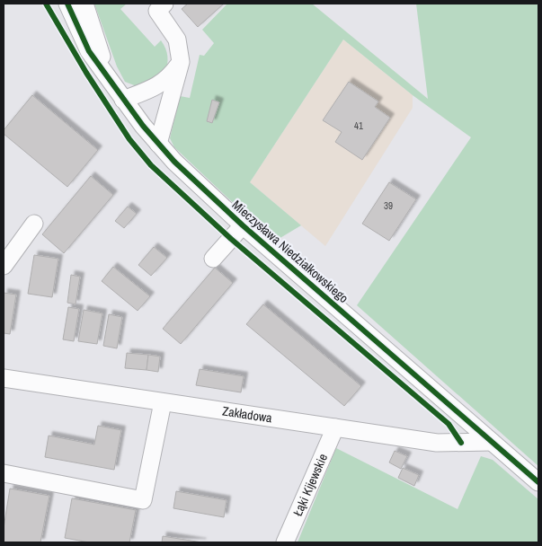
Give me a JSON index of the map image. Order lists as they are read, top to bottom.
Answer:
{
  "streets": {
    "street": ["Mieczysława Niedziałkowskiego", "Zakładowa", "Łąki Kijewskie"]
  },
  "crossings": [
    ["Mieczysława Niedziałkowskiego", "Zakładowa"],
    ["Zakładowa", "Łąki Kijewskie"]
  ],
  "house_numbers": ["41", "39"]
}
